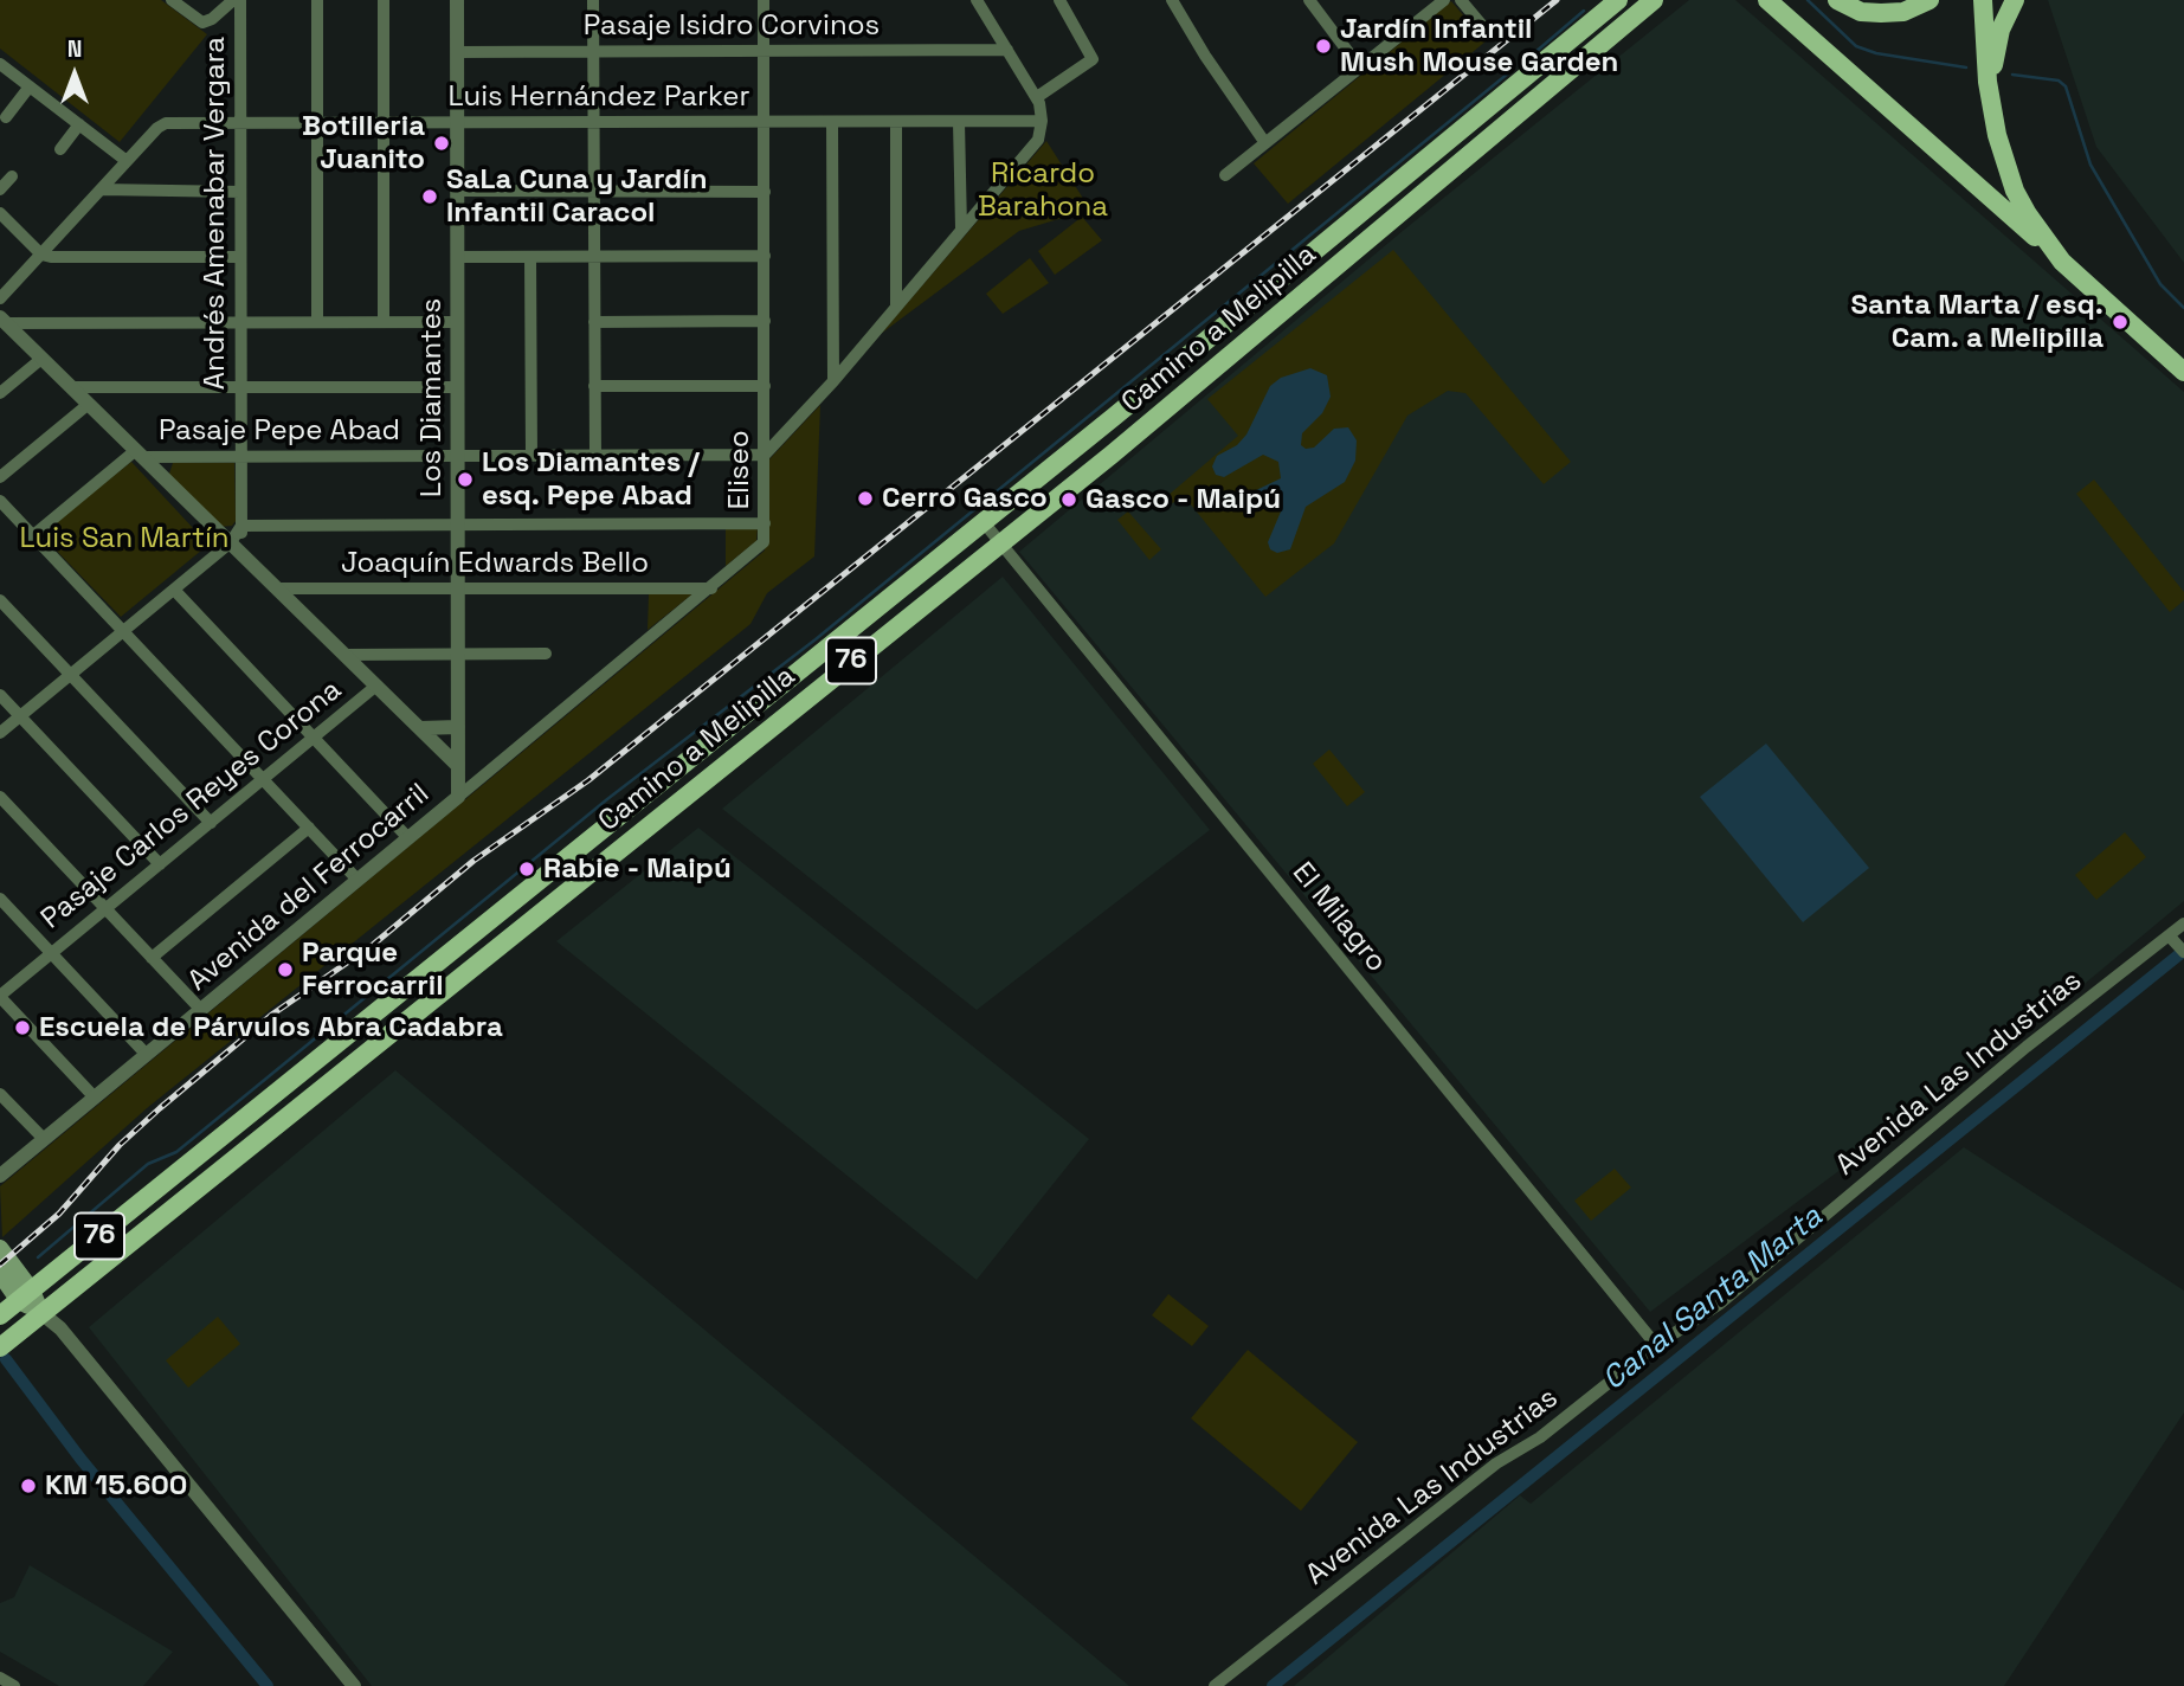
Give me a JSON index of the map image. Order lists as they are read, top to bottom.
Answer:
{
  "streets": {
    "main road": ["Camino a Melipilla", "76"],
    "street": [
      "Pasaje Isidro Corvinos",
      "Luis Hernández Parker",
      "Andrés Amenabar Vergara",
      "Los Diamantes",
      "Pasaje Pepe Abad",
      "Eliseo",
      "Joaquín Edwards Bello",
      "Pasaje Carlos Reyes Corona",
      "Avenida del Ferrocarril",
      "El Milagro",
      "Avenida Las Industrias"
    ]
  },
  "crossings": [
    ["Pasaje Isidro Corvinos", "Los Diamantes"],
    ["Pasaje Isidro Corvinos", "Eliseo"],
    ["Luis Hernández Parker", "Andrés Amenabar Vergara"],
    ["Luis Hernández Parker", "Los Diamantes"],
    ["Luis Hernández Parker", "Eliseo"],
    ["Andrés Amenabar Vergara", "Pasaje Pepe Abad"],
    ["Camino a Melipilla", "El Milagro"],
    ["Los Diamantes", "Pasaje Pepe Abad"],
    ["Los Diamantes", "Eliseo"],
    ["Los Diamantes", "Joaquín Edwards Bello"],
    ["Los Diamantes", "Pasaje Carlos Reyes Corona"],
    ["Los Diamantes", "Avenida del Ferrocarril"],
    ["Pasaje Pepe Abad", "Eliseo"],
    ["Eliseo", "Joaquín Edwards Bello"],
    ["Eliseo", "Avenida del Ferrocarril"],
    ["El Milagro", "Avenida Las Industrias"]
  ],
  "water": ["Canal Santa Marta"],
  "parks": ["Ricardo Barahona", "Luis San Martín"],
  "places": [
    "Jardín Infantil Mush Mouse Garden",
    "Botilleria Juanito",
    "SaLa Cuna y Jardín Infantil Caracol",
    "Santa Marta / esq. Cam. a Melipilla",
    "Los Diamantes / esq. Pepe Abad",
    "Cerro Gasco",
    "Gasco - Maipú",
    "Rabie - Maipú",
    "Parque Ferrocarril",
    "Escuela de Párvulos Abra Cadabra",
    "KM 15.600"
  ],
  "north": "top"
}
